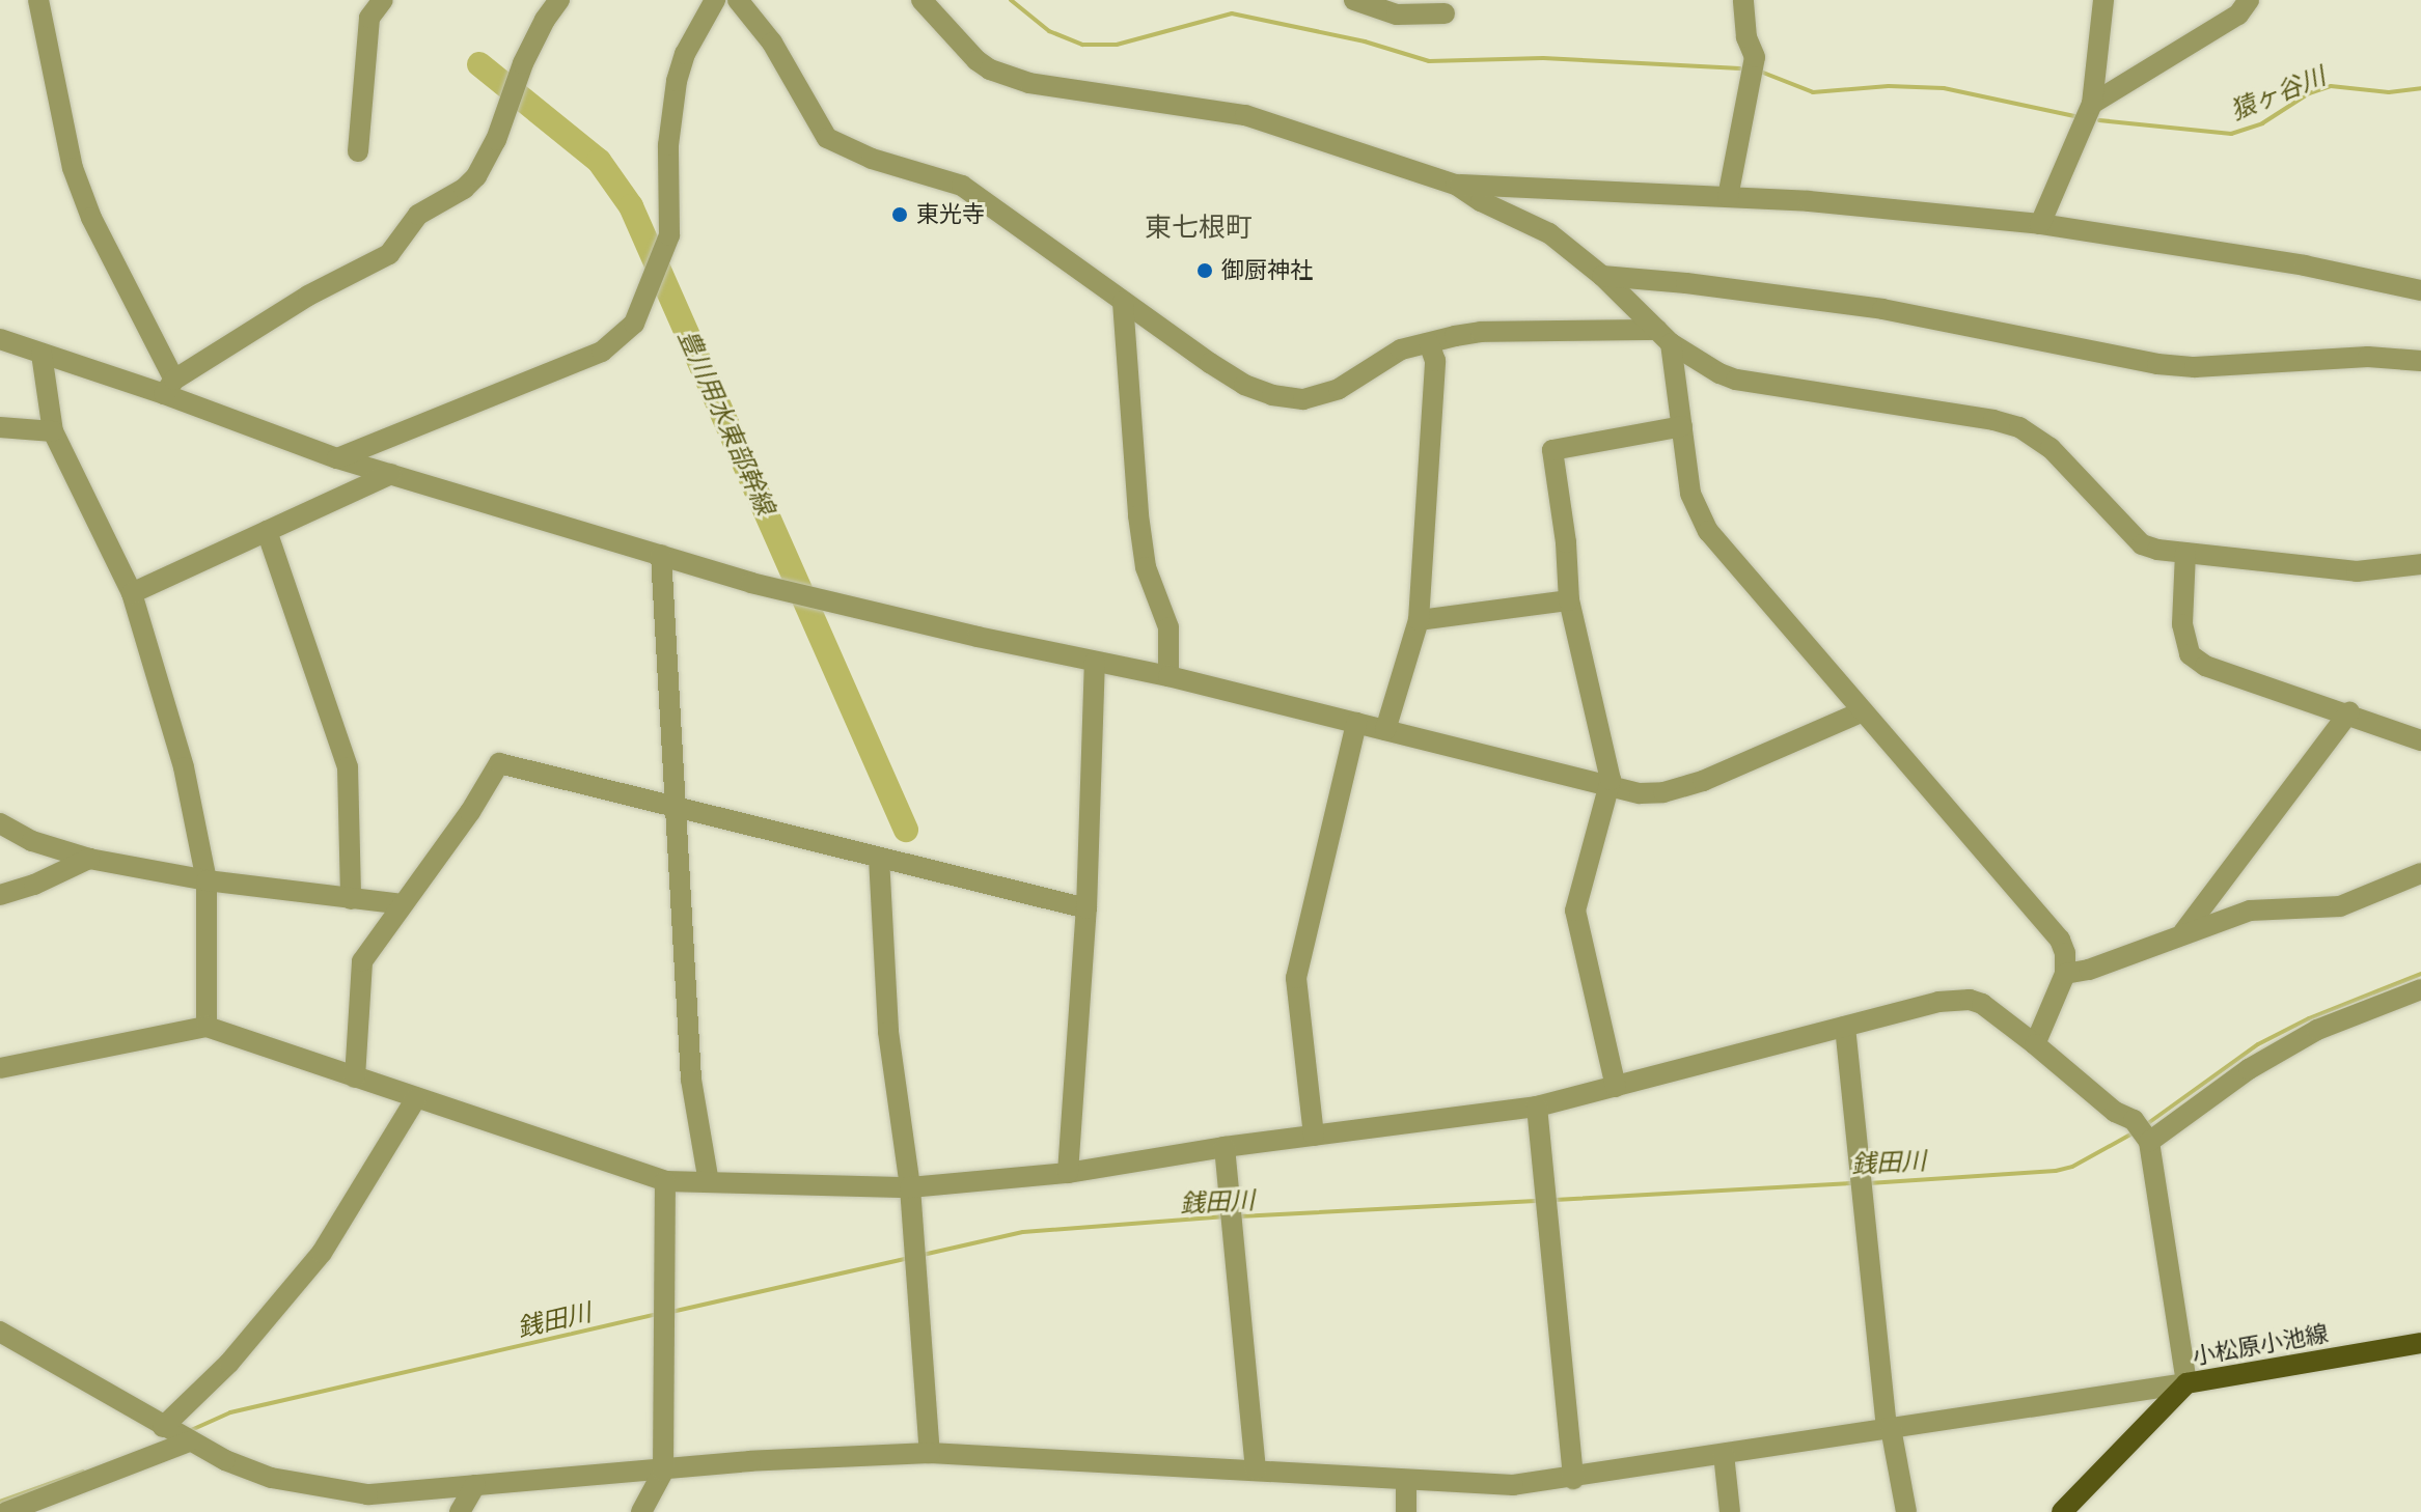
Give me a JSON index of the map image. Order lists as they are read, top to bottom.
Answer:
{
  "streets": {
    "main road": ["小松原小池線"]
  },
  "districts": ["東七根町"],
  "water": ["猿ヶ谷川", "豊川用水東部幹線", "銭田川"],
  "places": ["東光寺", "御厨神社"]
}
